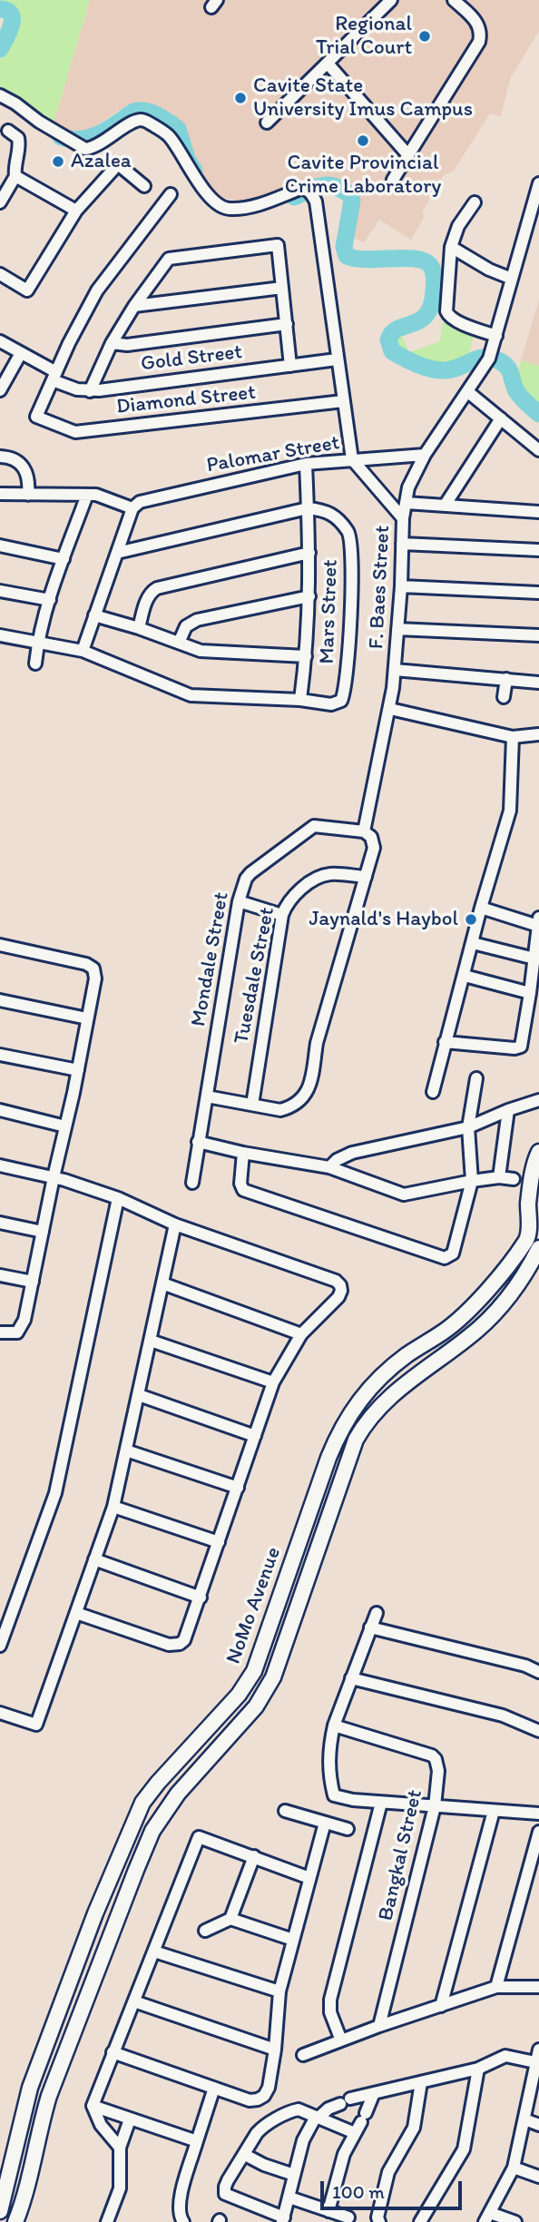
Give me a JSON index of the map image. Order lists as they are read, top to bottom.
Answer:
{
  "streets": {
    "main road": ["NoMo Avenue"],
    "street": [
      "Gold Street",
      "Diamond Street",
      "Palomar Street",
      "F. Baes Street",
      "Mars Street",
      "Mondale Street",
      "Tuesdale Street",
      "Bangkal Street"
    ]
  },
  "crossings": [
    ["Gold Street", "Diamond Street"],
    ["Palomar Street", "F. Baes Street"],
    ["F. Baes Street", "Mondale Street"]
  ],
  "places": [
    "Regional Trial Court",
    "Cavite State University Imus Campus",
    "Cavite Provincial Crime Laboratory",
    "Azalea",
    "Jaynald's Haybol"
  ],
  "scale_bar": "100 m"
}
